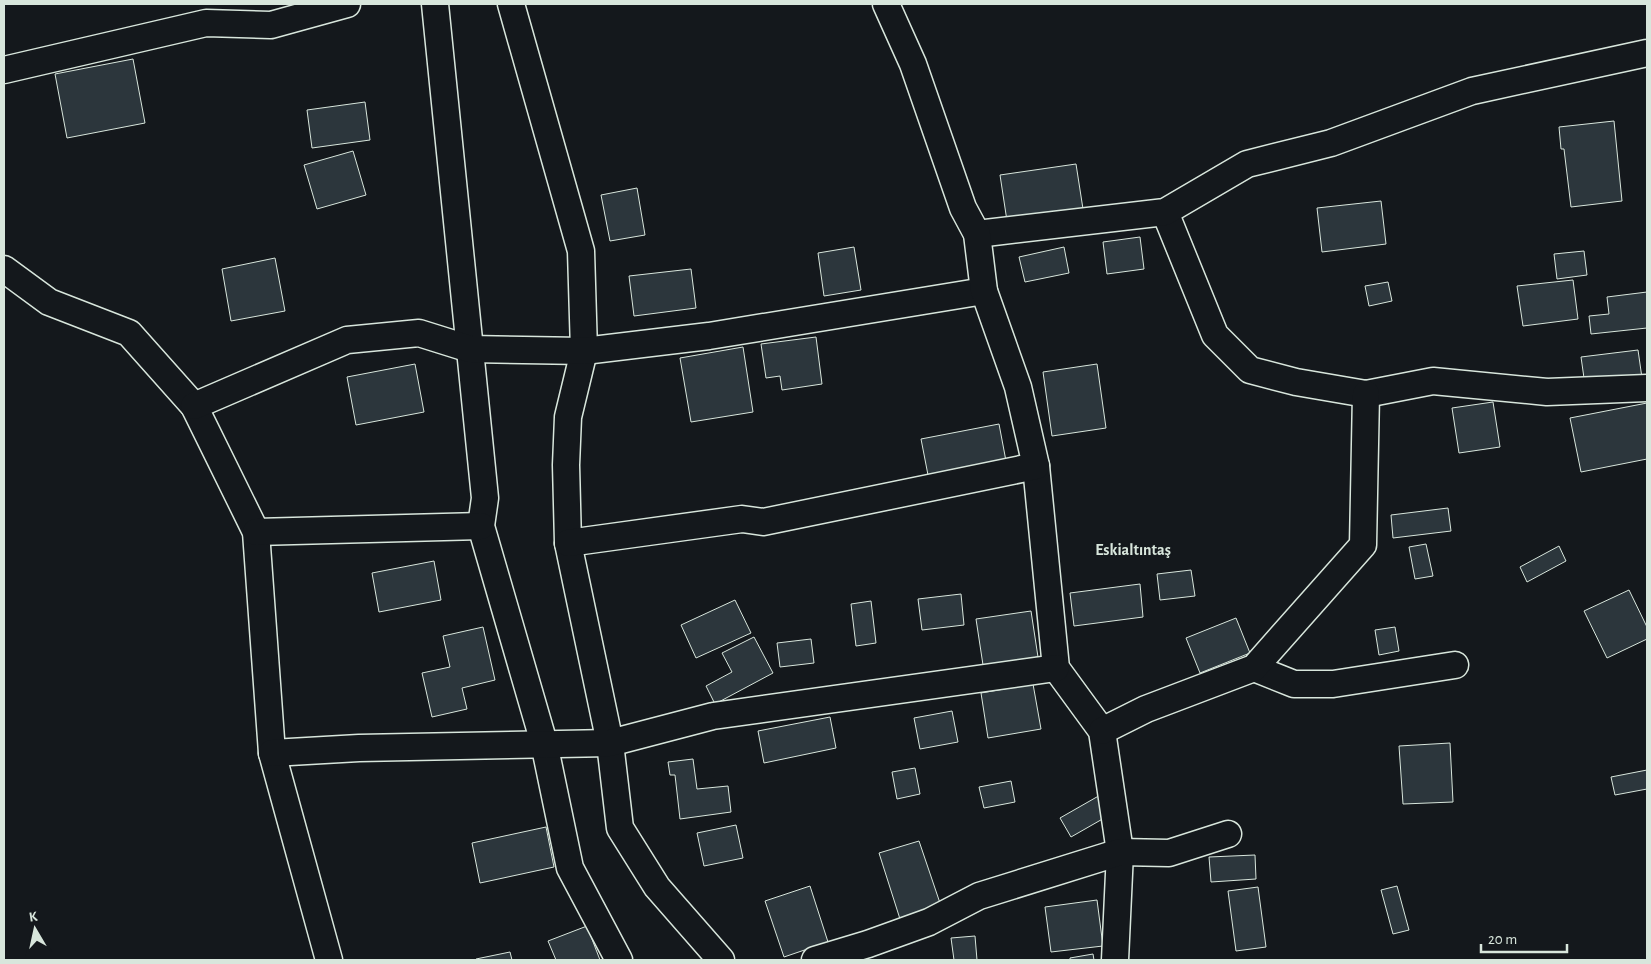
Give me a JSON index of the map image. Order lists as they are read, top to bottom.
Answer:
{
  "districts": ["Eskialtıntaş"],
  "scale_bar": "20 m",
  "north": "top"
}
